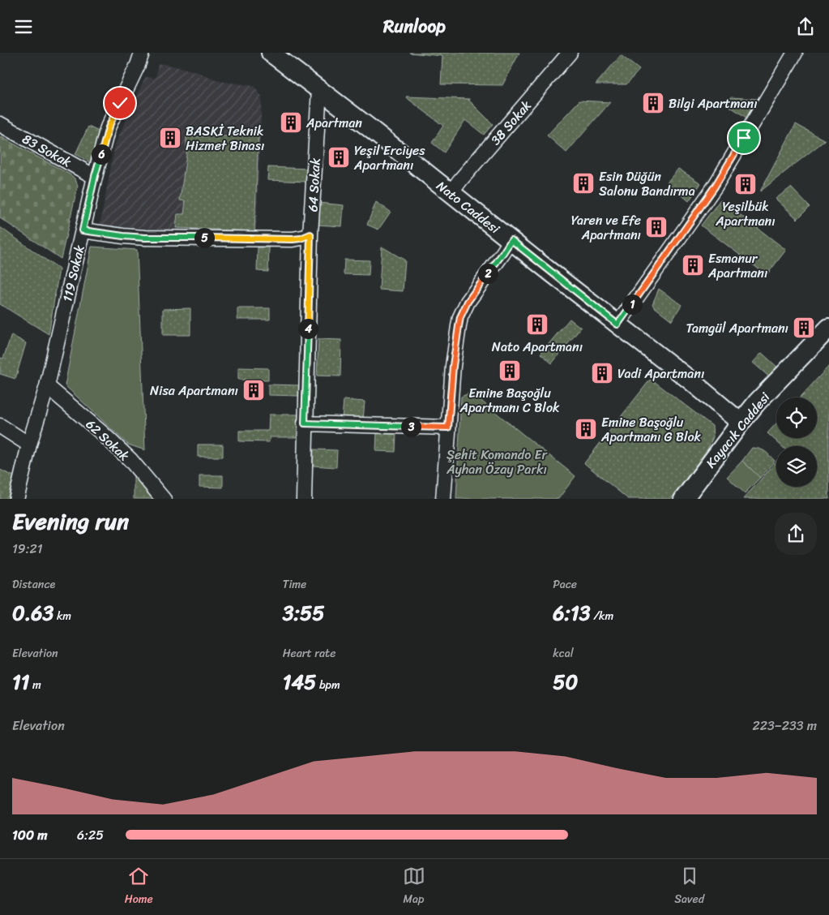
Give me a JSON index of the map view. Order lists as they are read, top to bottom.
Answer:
{
  "streets": {
    "main road": ["Nato Caddesi", "Kayacık Caddesi"],
    "street": [
      "38 Sokak",
      "83 Sokak",
      "64 Sokak",
      "119 Sokak",
      "62 Sokak"
    ]
  },
  "crossings": [
    ["38 Sokak", "Nato Caddesi"],
    ["83 Sokak", "119 Sokak"],
    ["64 Sokak", "Nato Caddesi"],
    ["Nato Caddesi", "Kayacık Caddesi"],
    ["119 Sokak", "62 Sokak"]
  ],
  "parks": ["Şehit Komando Er Ayhan Özay Parkı"],
  "places": {
    "building": [
      "Bilgi Apartmanı",
      "Apartman",
      "BASKİ Teknik Hizmet Binası",
      "Yeşil Erciyes Apartmanı",
      "Esin Düğün Salonu Bandırma",
      "Yeşilbük Apartmanı",
      "Yaren ve Efe Apartmanı",
      "Esmanur Apartmanı",
      "Nato Apartmanı",
      "Tamgül Apartmanı",
      "Emine Başoğlu Apartmanı C Blok",
      "Vadi Apartmanı",
      "Nisa Apartmanı",
      "Emine Başoğlu Apartmanı G Blok"
    ]
  },
  "page": {
    "header": "Runloop",
    "pins": [
      "6",
      "5",
      "2",
      "1",
      "4",
      "3"
    ],
    "heading": ["Evening run", "19:21"],
    "stats": [
      ["Distance", "0.63 km"],
      ["Time", "3:55"],
      ["Pace", "6:13 /km"],
      ["Elevation", "11 m"],
      ["Heart rate", "145 bpm"],
      ["kcal", "50"]
    ],
    "chart": ["Elevation", "223–233 m"],
    "list": [
      {
        "name": "100 m",
        "note": "6:25"
      }
    ],
    "tabs": ["Home", "Map", "Saved"]
  }
}
